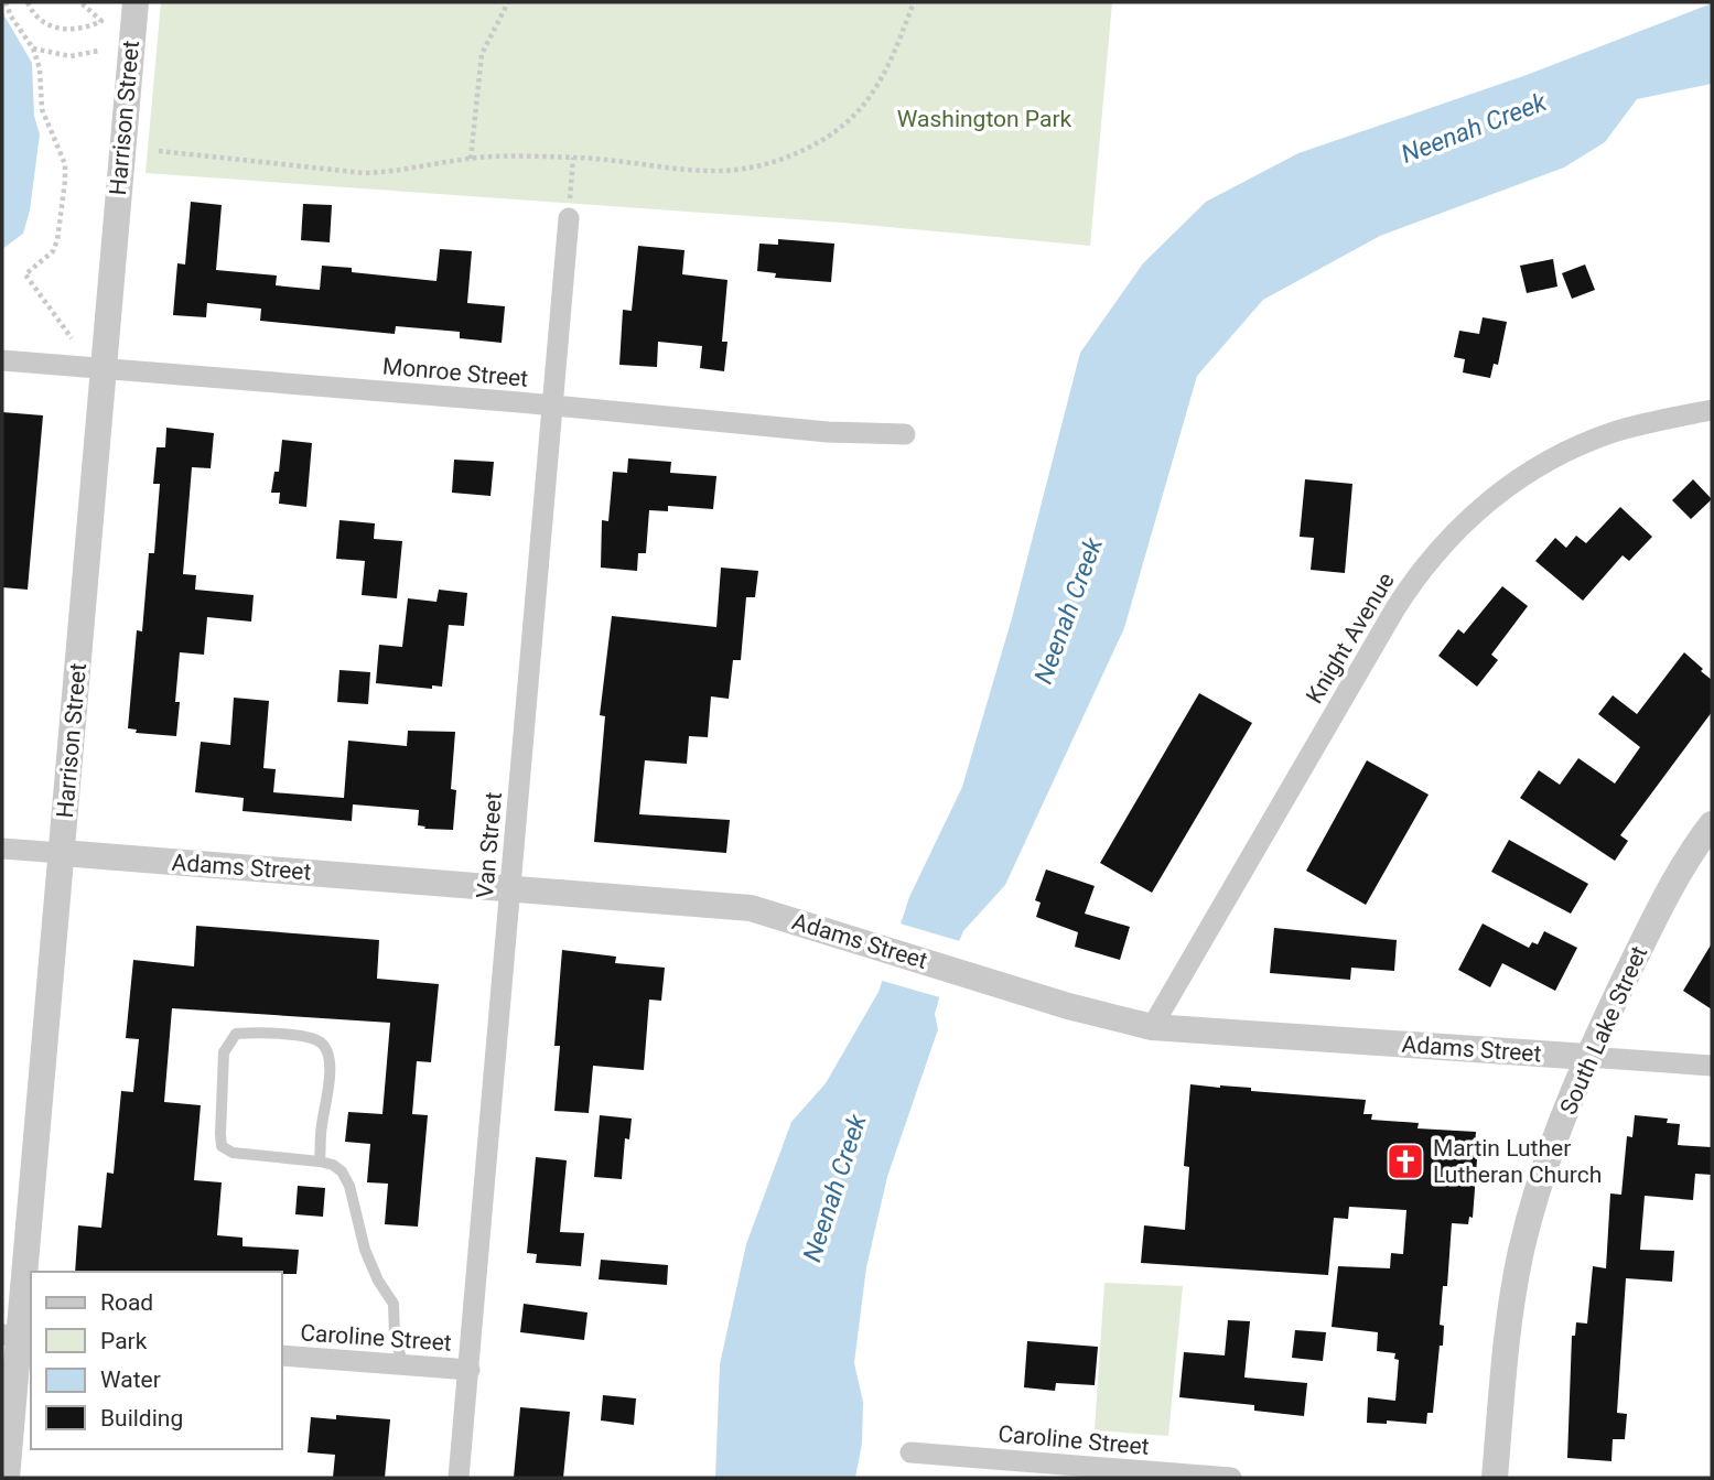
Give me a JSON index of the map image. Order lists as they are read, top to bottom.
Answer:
{
  "streets": {
    "street": [
      "Harrison Street",
      "Monroe Street",
      "Knight Avenue",
      "Van Street",
      "Adams Street",
      "South Lake Street",
      "Caroline Street"
    ]
  },
  "crossings": [
    ["Harrison Street", "Monroe Street"],
    ["Harrison Street", "Adams Street"],
    ["Monroe Street", "Van Street"],
    ["Knight Avenue", "Adams Street"],
    ["Van Street", "Adams Street"],
    ["Van Street", "Caroline Street"],
    ["Adams Street", "South Lake Street"]
  ],
  "water": ["Neenah Creek"],
  "parks": ["Washington Park"],
  "places": {
    "church": ["Martin Luther Lutheran Church"]
  },
  "legend": [
    "Road",
    "Park",
    "Water",
    "Building"
  ]
}
